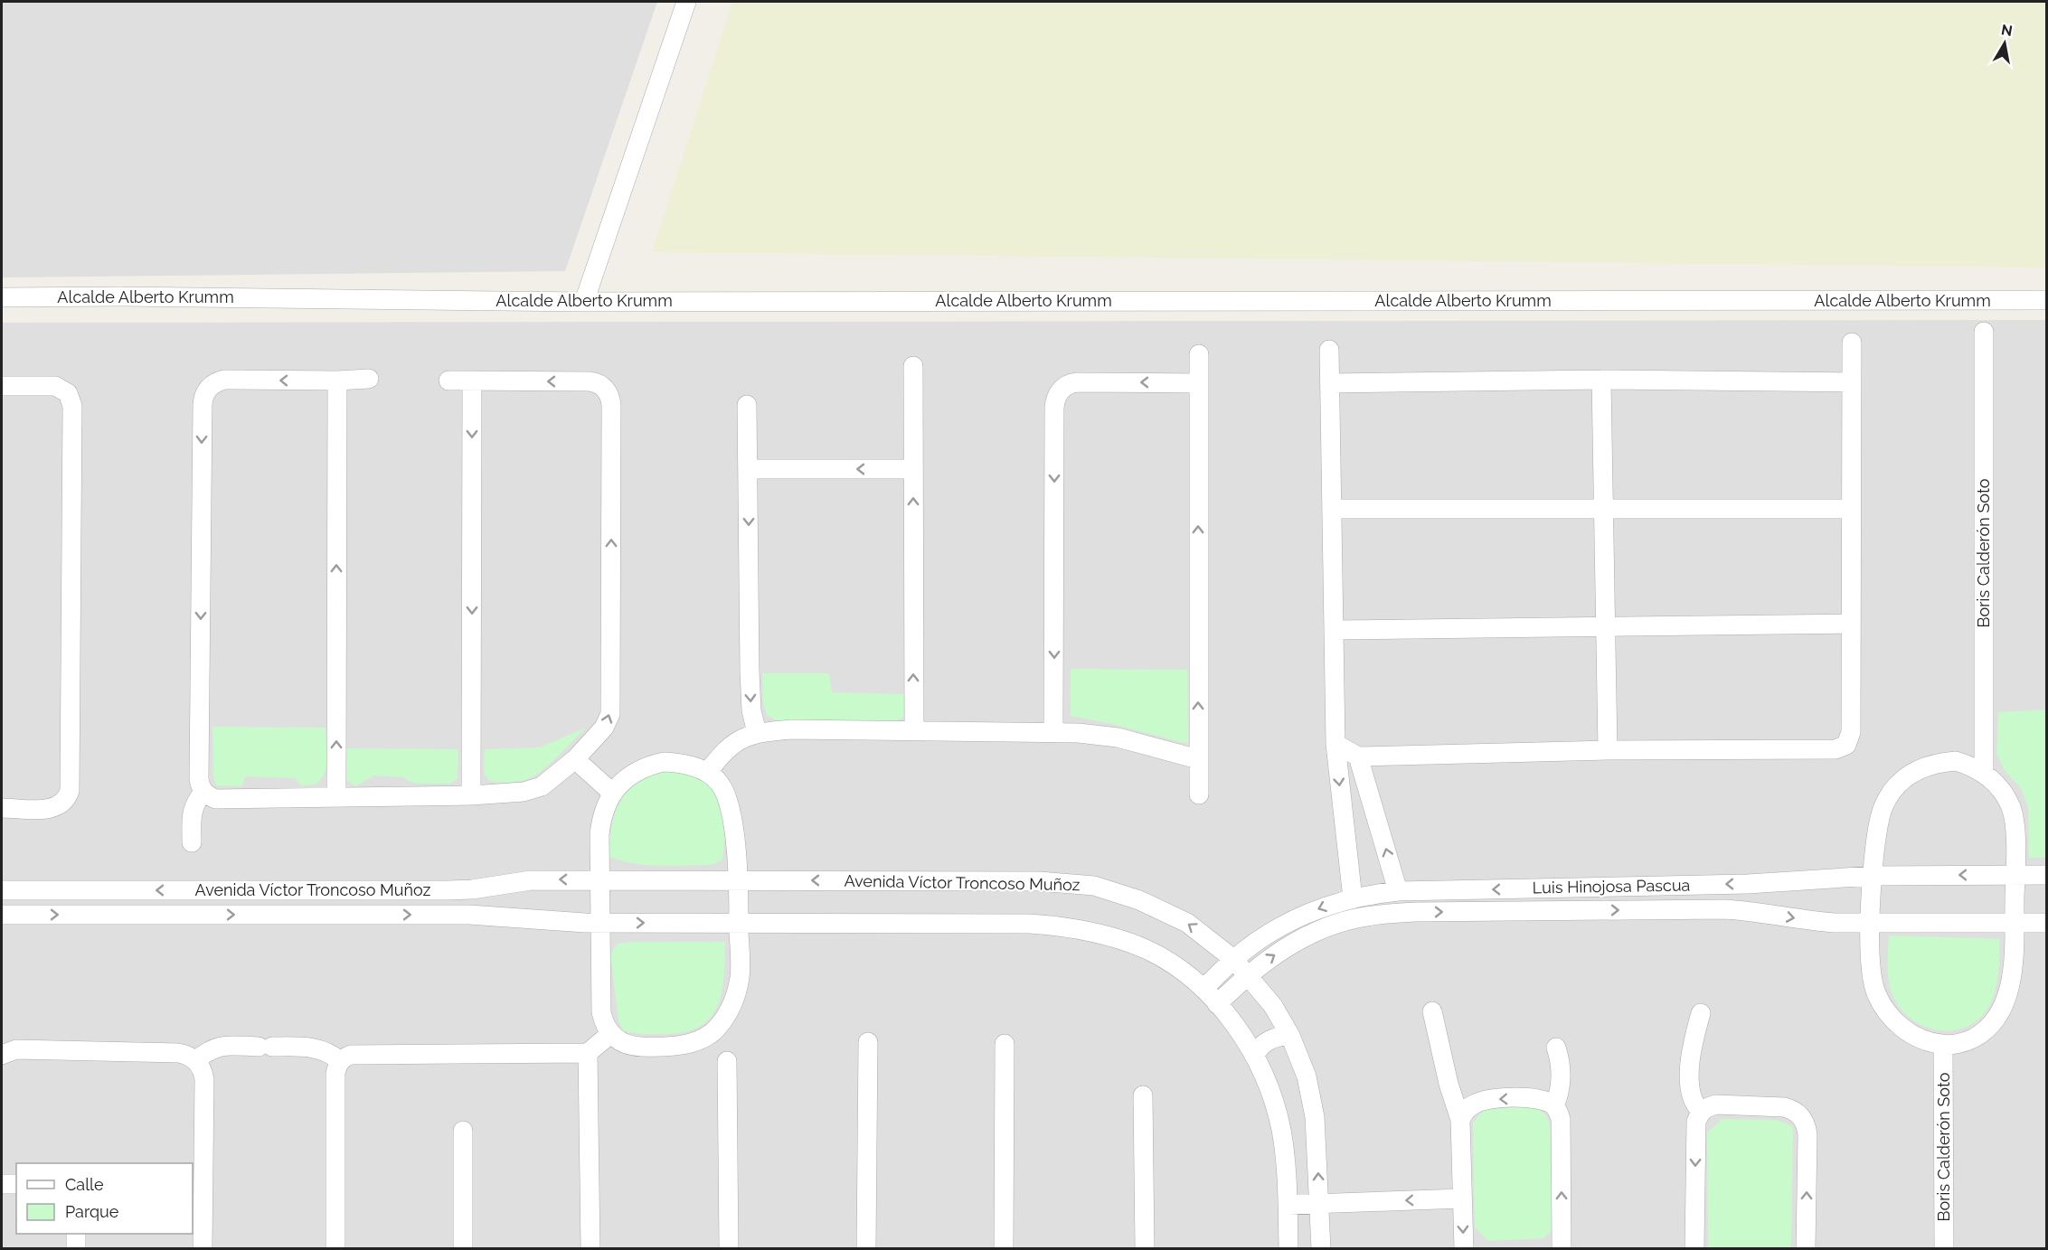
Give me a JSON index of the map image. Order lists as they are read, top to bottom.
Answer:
{
  "streets": {
    "street": [
      "Alcalde Alberto Krumm",
      "Boris Calderón Soto",
      "Avenida Víctor Troncoso Muñoz",
      "Luis Hinojosa Pascua"
    ]
  },
  "crossings": [
    ["Avenida Víctor Troncoso Muñoz", "Luis Hinojosa Pascua"]
  ],
  "legend": ["Calle", "Parque"],
  "north": "top"
}
